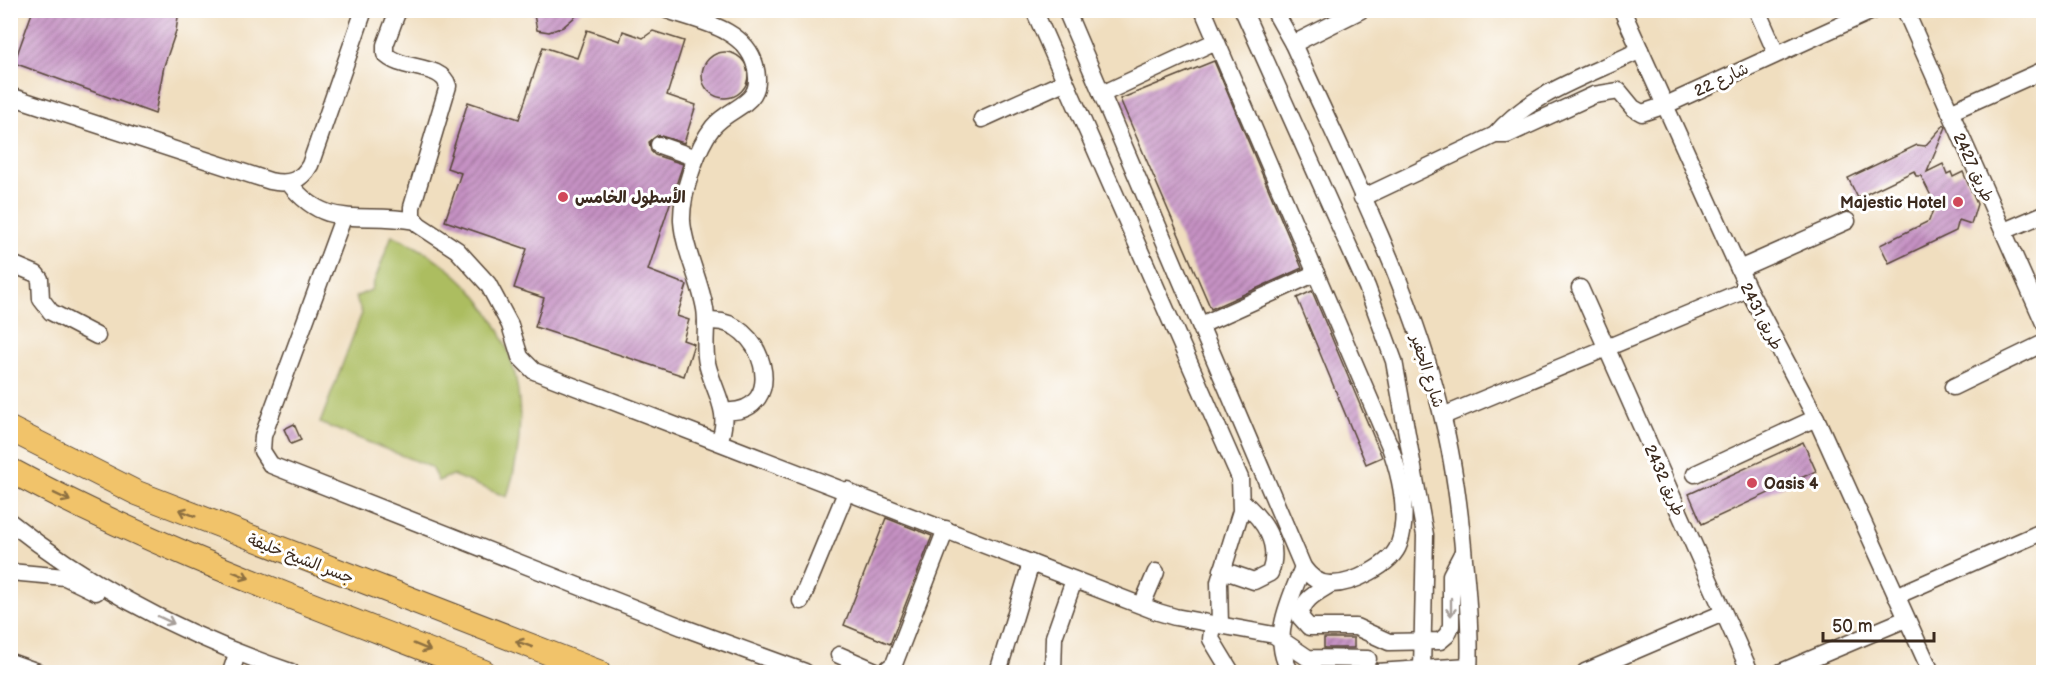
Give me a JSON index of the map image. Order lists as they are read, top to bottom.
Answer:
{
  "streets": {
    "highway": ["جسر الشيخ خليفة"],
    "street": [
      "شارع 22",
      "طريق 2427",
      "طريق 2431",
      "شارع الجفير",
      "طريق 2432"
    ]
  },
  "crossings": [
    ["شارع 22", "طريق 2431"]
  ],
  "places": ["الأسطول الخامس", "Majestic Hotel", "Oasis 4"],
  "scale_bar": "50 m"
}
